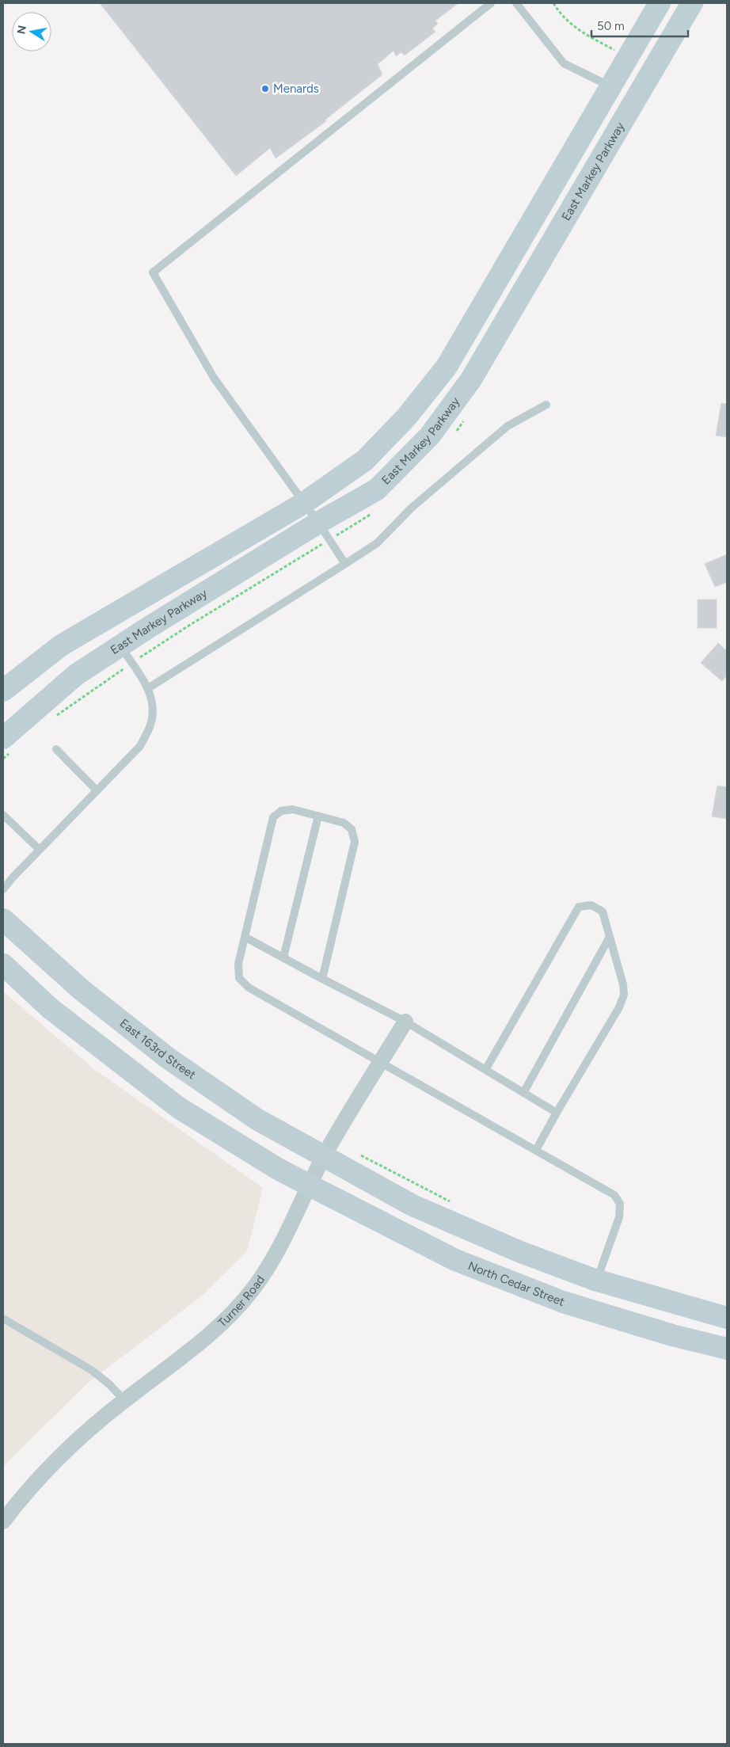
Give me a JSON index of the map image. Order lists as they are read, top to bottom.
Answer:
{
  "streets": {
    "street": [
      "East Markey Parkway",
      "East 163rd Street",
      "North Cedar Street",
      "Turner Road"
    ]
  },
  "crossings": [
    ["East 163rd Street", "Turner Road"],
    ["North Cedar Street", "Turner Road"]
  ],
  "places": ["Menards"],
  "scale_bar": "50 m",
  "north": "left"
}
